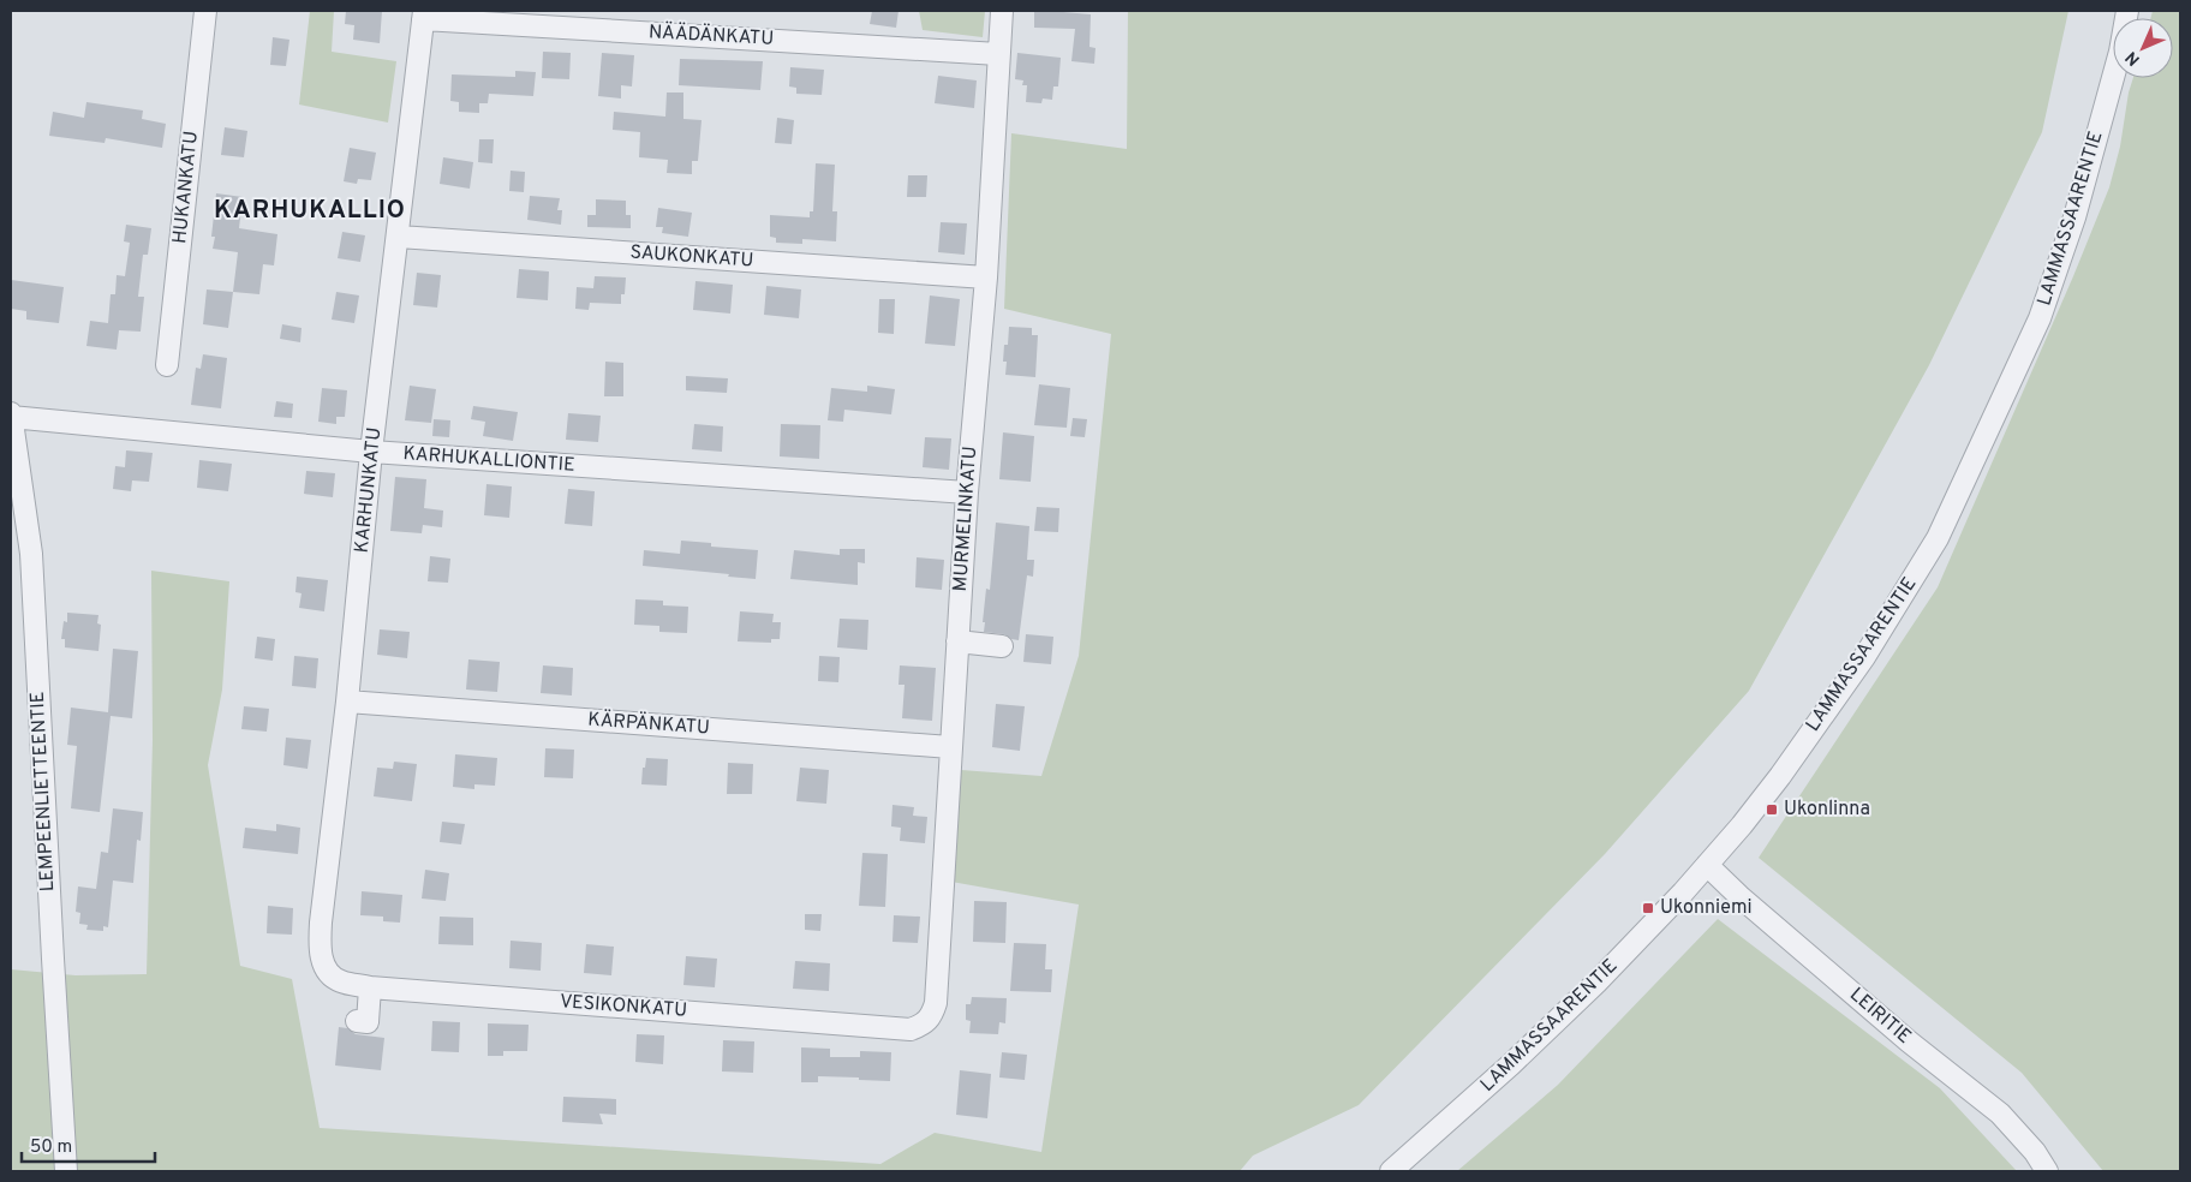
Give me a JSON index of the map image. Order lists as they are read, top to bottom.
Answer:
{
  "streets": {
    "street": [
      "NÄÄDÄNKATU",
      "HUKANKATU",
      "LAMMASSAARENTIE",
      "SAUKONKATU",
      "KARHUKALLIONTIE",
      "KARHUNKATU",
      "MURMELINKATU",
      "KÄRPÄNKATU",
      "LEMPEENLIETTEENTIE",
      "VESIKONKATU",
      "LEIRITIE"
    ]
  },
  "crossings": [
    ["NÄÄDÄNKATU", "KARHUNKATU"],
    ["NÄÄDÄNKATU", "MURMELINKATU"],
    ["LAMMASSAARENTIE", "LEIRITIE"],
    ["SAUKONKATU", "KARHUNKATU"],
    ["SAUKONKATU", "MURMELINKATU"],
    ["KARHUKALLIONTIE", "KARHUNKATU"],
    ["KARHUKALLIONTIE", "MURMELINKATU"],
    ["KARHUKALLIONTIE", "LEMPEENLIETTEENTIE"],
    ["KARHUNKATU", "KÄRPÄNKATU"],
    ["KARHUNKATU", "VESIKONKATU"],
    ["MURMELINKATU", "KÄRPÄNKATU"],
    ["MURMELINKATU", "VESIKONKATU"]
  ],
  "districts": ["KARHUKALLIO"],
  "places": {
    "transit": ["Ukonlinna", "Ukonniemi"]
  },
  "scale_bar": "50 m",
  "north": "bottom left"
}
